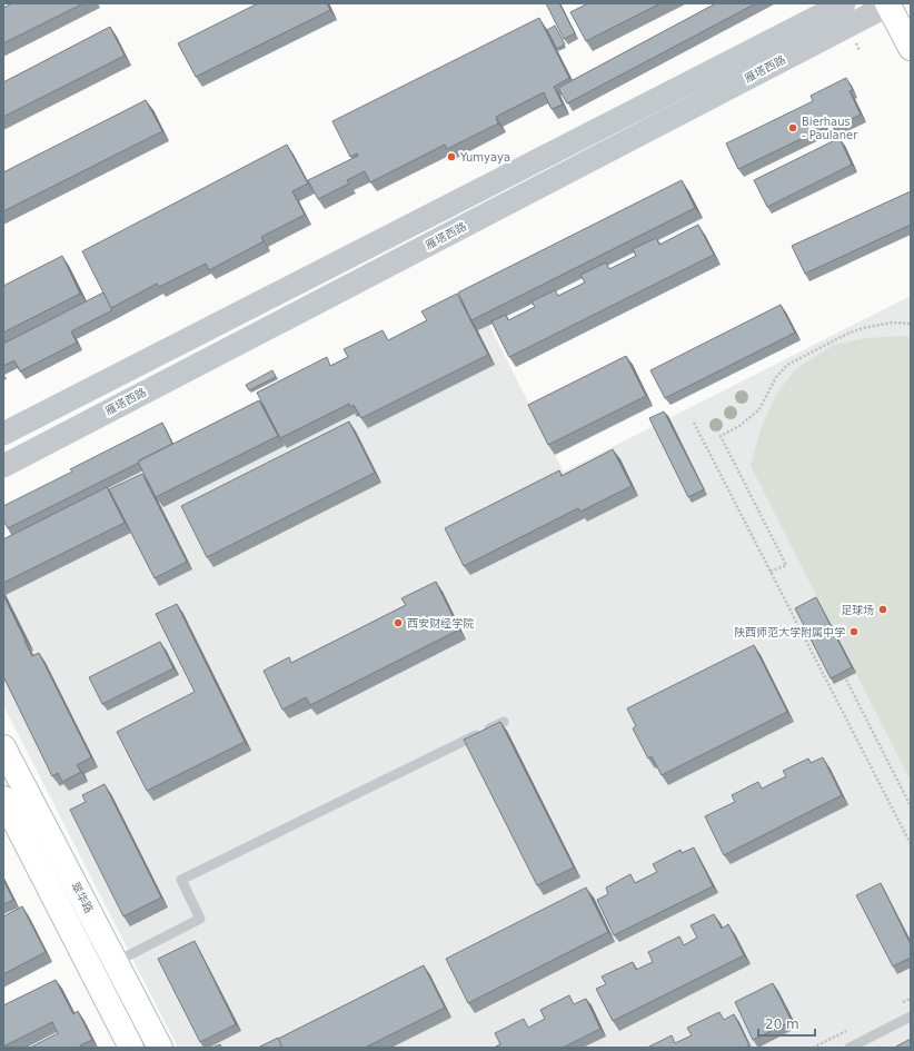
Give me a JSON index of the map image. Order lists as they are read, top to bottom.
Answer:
{
  "streets": {
    "main road": ["翠华路"],
    "street": ["雁塔西路"]
  },
  "places": [
    "Bierhaus - Paulaner",
    "Yumyaya",
    "足球场",
    "西安财经学院",
    "陕西师范大学附属中学"
  ],
  "scale_bar": "20 m"
}
